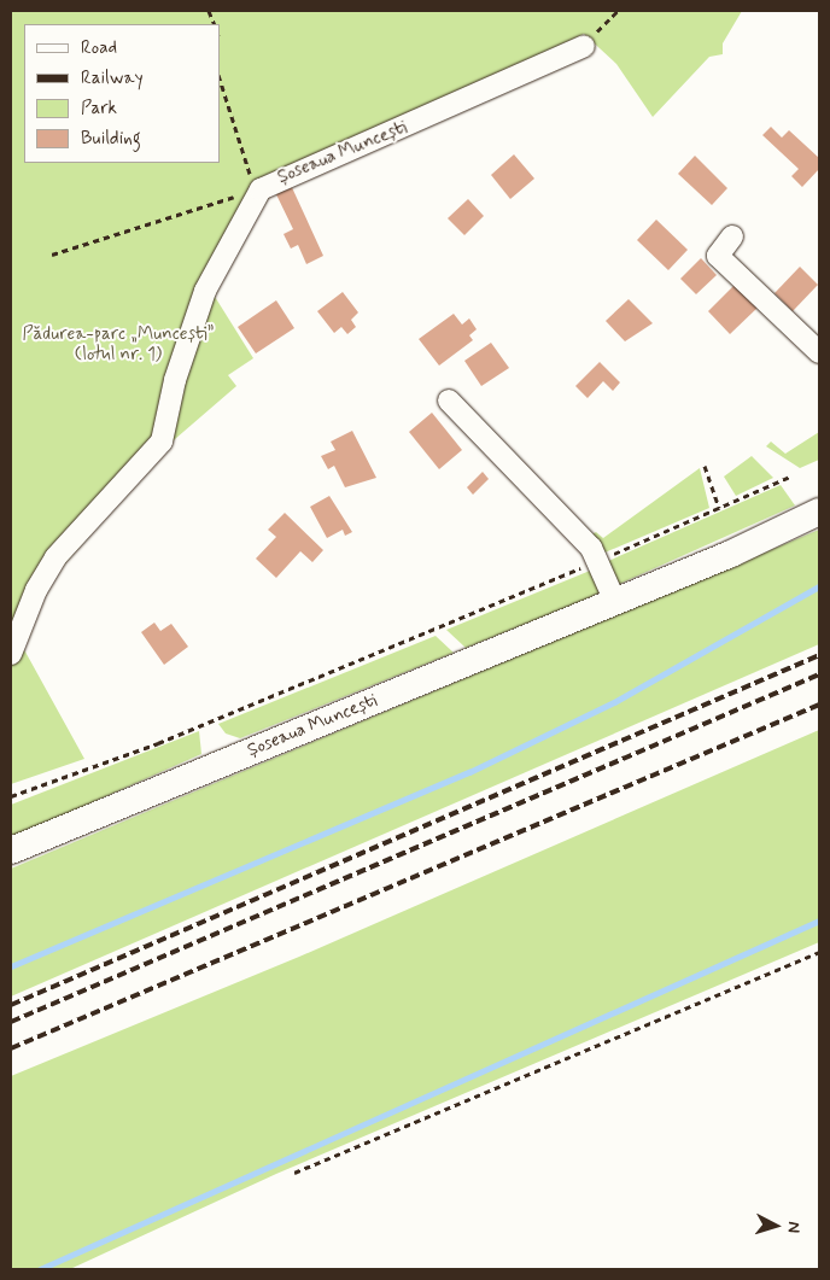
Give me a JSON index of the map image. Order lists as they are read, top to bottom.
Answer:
{
  "streets": {
    "main road": ["Șoseaua Muncești"]
  },
  "parks": ["Pădurea-parc „Muncești” (lotul nr. 1)"],
  "legend": [
    "Road",
    "Railway",
    "Park",
    "Building"
  ],
  "north": "right"
}
